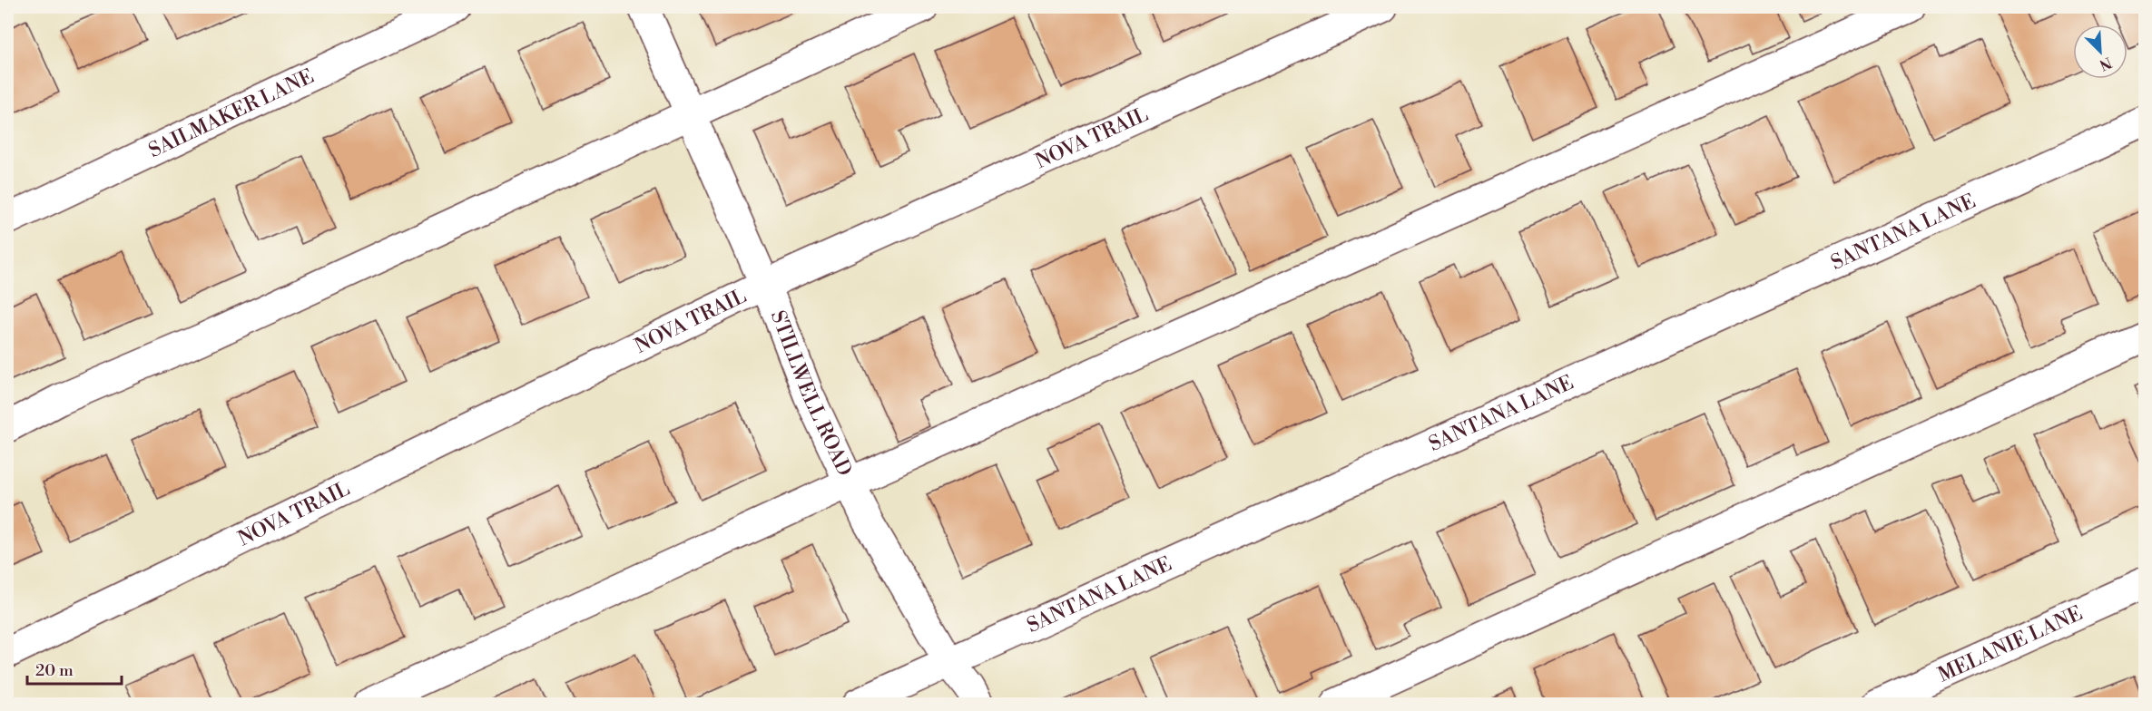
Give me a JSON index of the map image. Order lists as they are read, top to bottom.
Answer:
{
  "streets": {
    "street": [
      "SAILMAKER LANE",
      "NOVA TRAIL",
      "SANTANA LANE",
      "STILLWELL ROAD",
      "MELANIE LANE"
    ]
  },
  "crossings": [
    ["NOVA TRAIL", "STILLWELL ROAD"],
    ["SANTANA LANE", "STILLWELL ROAD"]
  ],
  "scale_bar": "20 m",
  "north": "bottom right"
}
